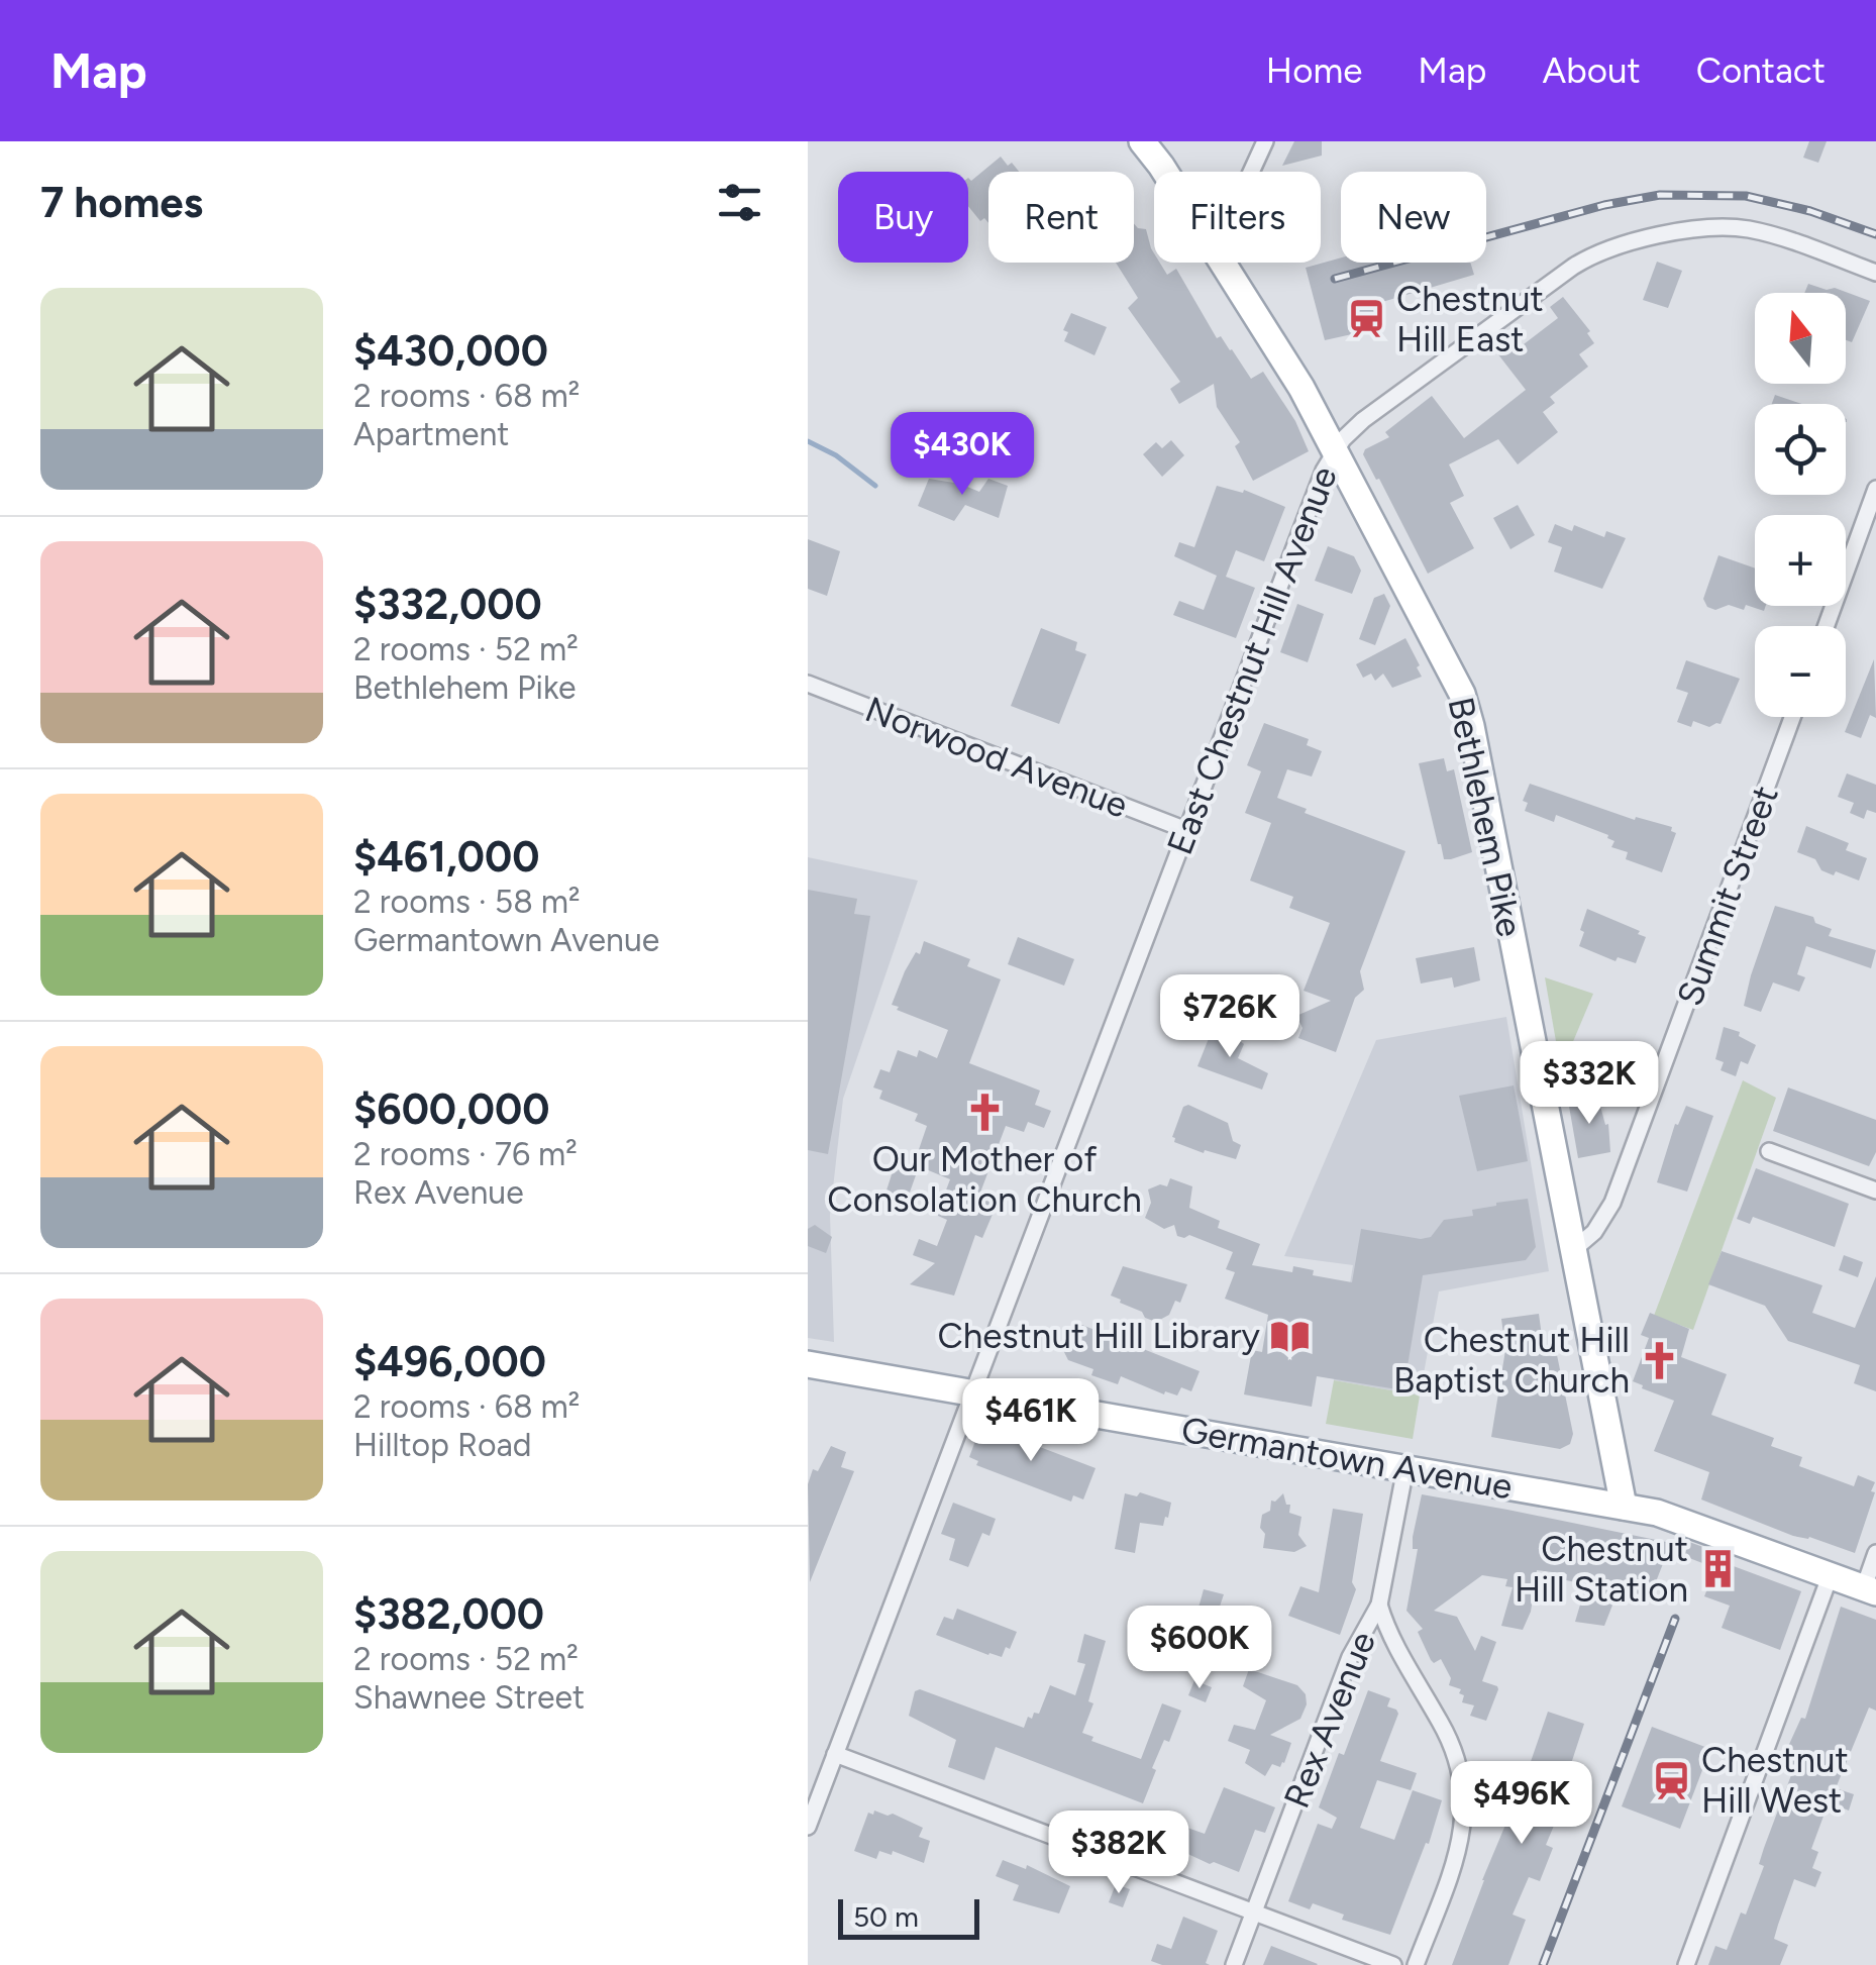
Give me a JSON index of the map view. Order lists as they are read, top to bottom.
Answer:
{
  "streets": {
    "main road": ["Bethlehem Pike", "Germantown Avenue"],
    "street": [
      "East Chestnut Hill Avenue",
      "Norwood Avenue",
      "Summit Street",
      "Rex Avenue"
    ]
  },
  "crossings": [
    ["East Chestnut Hill Avenue", "Norwood Avenue"],
    ["East Chestnut Hill Avenue", "Bethlehem Pike"],
    ["East Chestnut Hill Avenue", "Germantown Avenue"],
    ["Bethlehem Pike", "Summit Street"],
    ["Bethlehem Pike", "Germantown Avenue"],
    ["Germantown Avenue", "Rex Avenue"]
  ],
  "places": {
    "station": ["Chestnut Hill East", "Chestnut Hill West"],
    "church": ["Our Mother of Consolation Church", "Chestnut Hill Baptist Church"],
    "library": ["Chestnut Hill Library"],
    "building": ["Chestnut Hill Station"]
  },
  "scale_bar": "50 m",
  "north": "top",
  "page": {
    "header": "Map",
    "nav": [
      "Home",
      "Map",
      "About",
      "Contact"
    ],
    "heading": "7 homes",
    "chip": [
      "Buy",
      "Rent",
      "Filters",
      "New"
    ],
    "list": [
      {
        "name": "$430,000",
        "note": "2 rooms · 68 m² · Apartment"
      },
      {
        "name": "$332,000",
        "note": "2 rooms · 52 m² · Bethlehem Pike"
      },
      {
        "name": "$461,000",
        "note": "2 rooms · 58 m² · Germantown Avenue"
      },
      {
        "name": "$600,000",
        "note": "2 rooms · 76 m² · Rex Avenue"
      },
      {
        "name": "$496,000",
        "note": "2 rooms · 68 m² · Hilltop Road"
      },
      {
        "name": "$382,000",
        "note": "2 rooms · 52 m² · Shawnee Street"
      }
    ],
    "map_buttons": ["+", "−"],
    "price": [
      "$430K",
      "$726K",
      "$332K",
      "$461K",
      "$600K",
      "$496K",
      "$382K"
    ],
    "scale": "50 m"
  }
}
